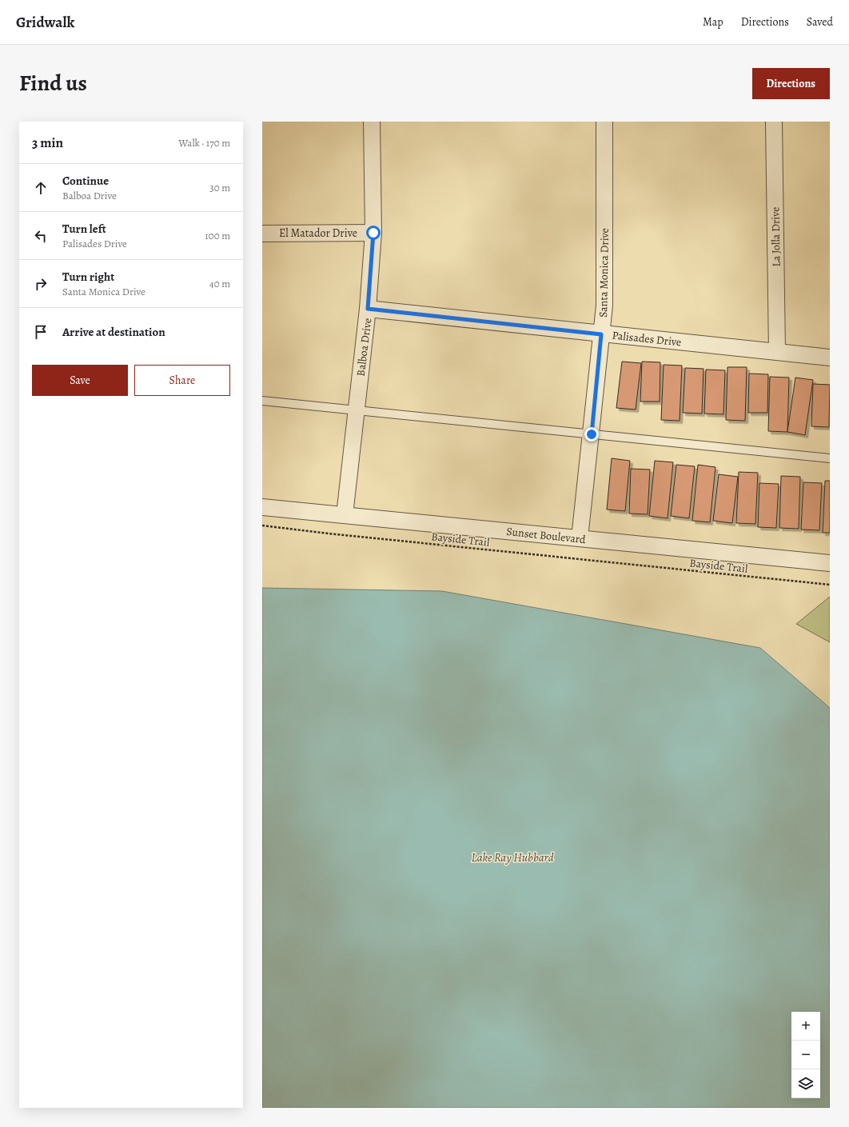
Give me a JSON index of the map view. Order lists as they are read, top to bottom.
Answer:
{
  "streets": {
    "street": [
      "El Matador Drive",
      "La Jolla Drive",
      "Santa Monica Drive",
      "Palisades Drive",
      "Balboa Drive",
      "Sunset Boulevard"
    ],
    "path": ["Bayside Trail"]
  },
  "crossings": [
    ["El Matador Drive", "Balboa Drive"],
    ["La Jolla Drive", "Palisades Drive"],
    ["Santa Monica Drive", "Palisades Drive"],
    ["Santa Monica Drive", "Sunset Boulevard"],
    ["Palisades Drive", "Balboa Drive"],
    ["Balboa Drive", "Sunset Boulevard"]
  ],
  "water": ["Lake Ray Hubbard"],
  "page": {
    "header": "Gridwalk",
    "nav": ["Map", "Directions", "Saved"],
    "title": "Find us",
    "buttons": [
      "Directions",
      ["Save", "Share"]
    ],
    "heading": ["3 min", "Walk · 170 m"],
    "list": [
      ["Continue", "Balboa Drive", "30 m"],
      ["Turn left", "Palisades Drive", "100 m"],
      ["Turn right", "Santa Monica Drive", "40 m"],
      "Arrive at destination"
    ],
    "map_buttons": ["+", "−"]
  }
}
